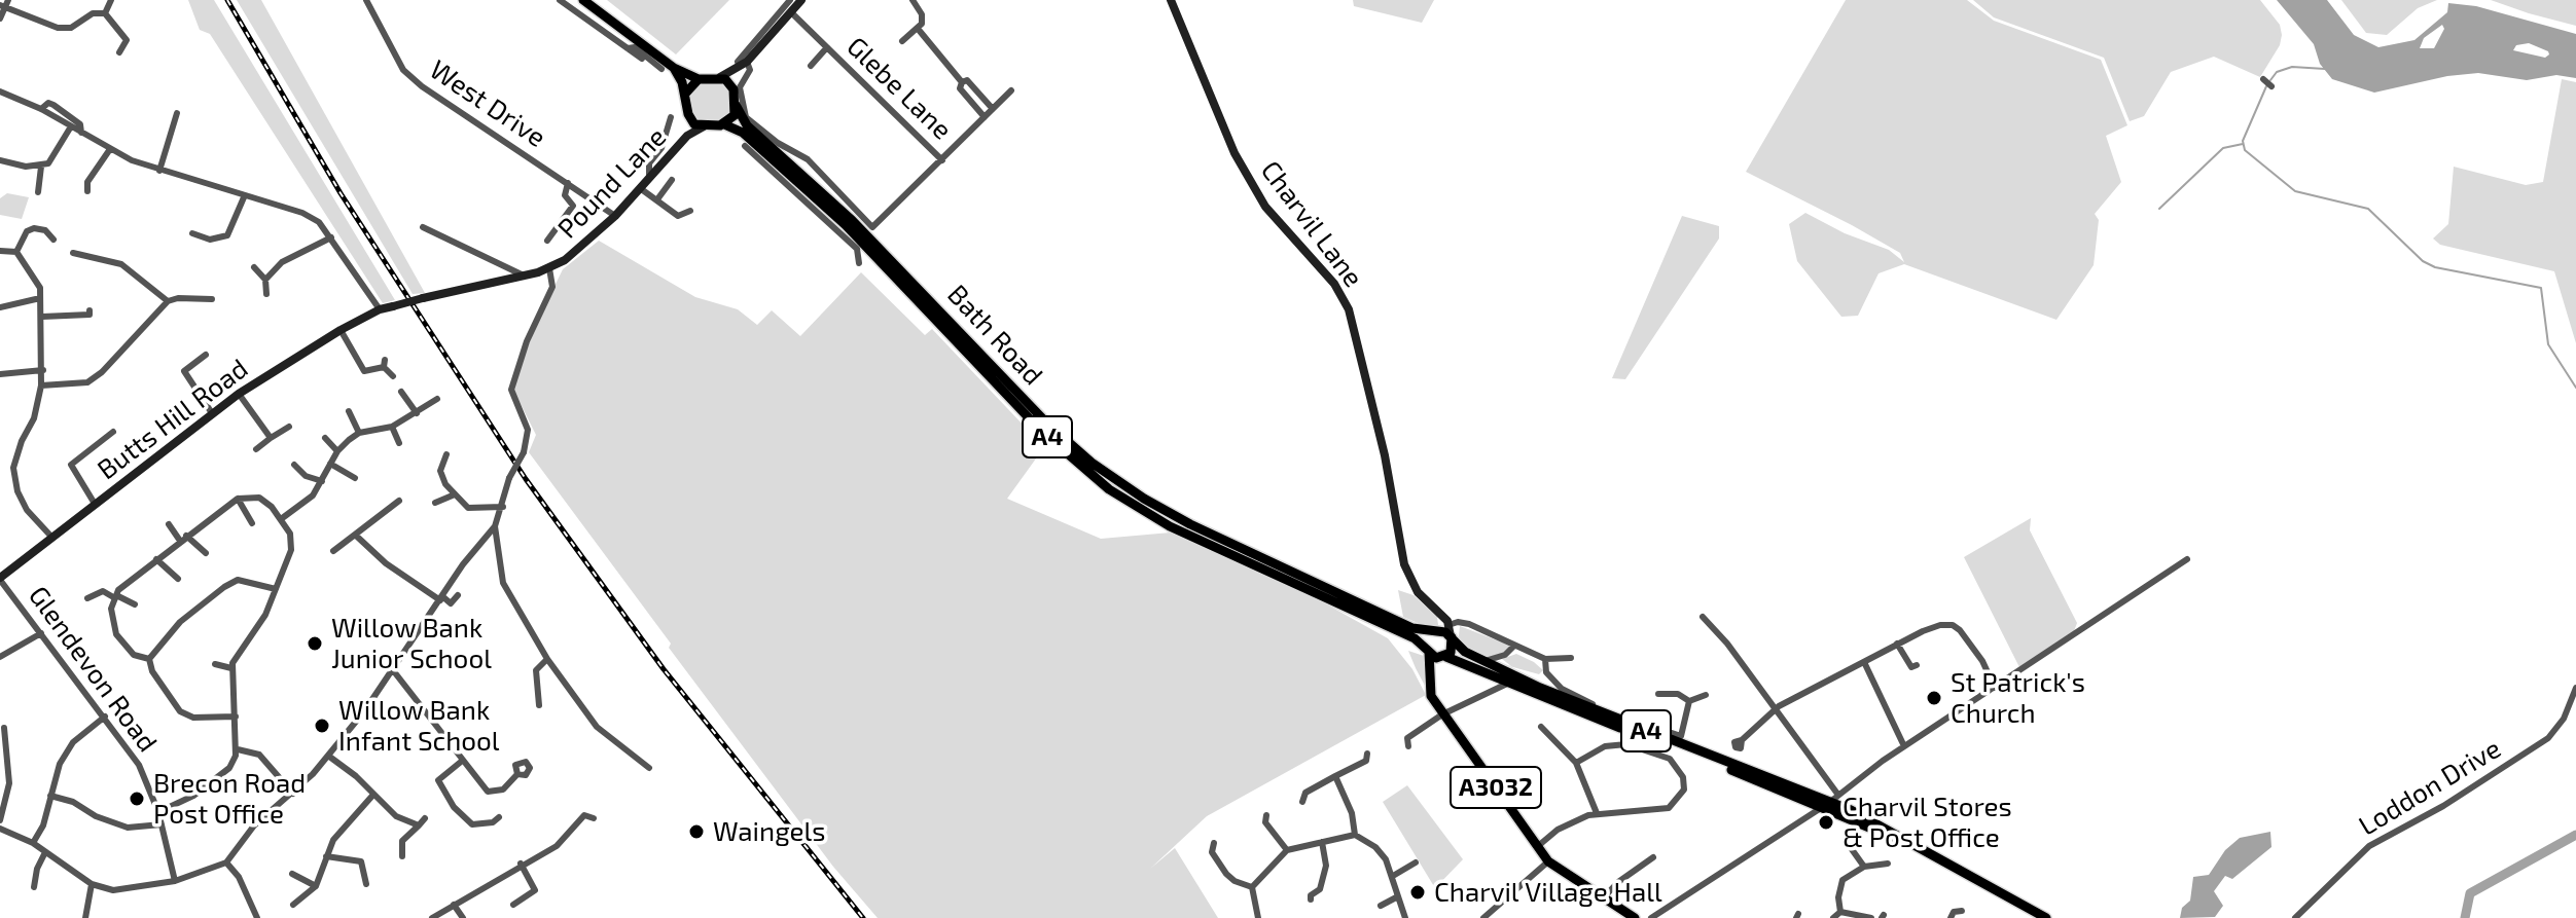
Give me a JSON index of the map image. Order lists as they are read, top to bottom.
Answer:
{
  "streets": {
    "main road": ["Bath Road", "A4", "A3032"],
    "street": [
      "Glebe Lane",
      "West Drive",
      "Pound Lane",
      "Charvil Lane",
      "Butts Hill Road",
      "Glendevon Road",
      "Loddon Drive"
    ]
  },
  "crossings": [
    ["West Drive", "Pound Lane"],
    ["Pound Lane", "Bath Road"],
    ["Pound Lane", "Butts Hill Road"],
    ["Charvil Lane", "Bath Road"],
    ["Charvil Lane", "A4"],
    ["Charvil Lane", "A3032"],
    ["Bath Road", "A4"],
    ["Bath Road", "A3032"],
    ["Butts Hill Road", "Glendevon Road"],
    ["A4", "A3032"]
  ],
  "places": [
    "Willow Bank Junior School",
    "St Patrick's Church",
    "Willow Bank Infant School",
    "Brecon Road Post Office",
    "Charvil Stores & Post Office",
    "Waingels",
    "Charvil Village Hall"
  ]
}
